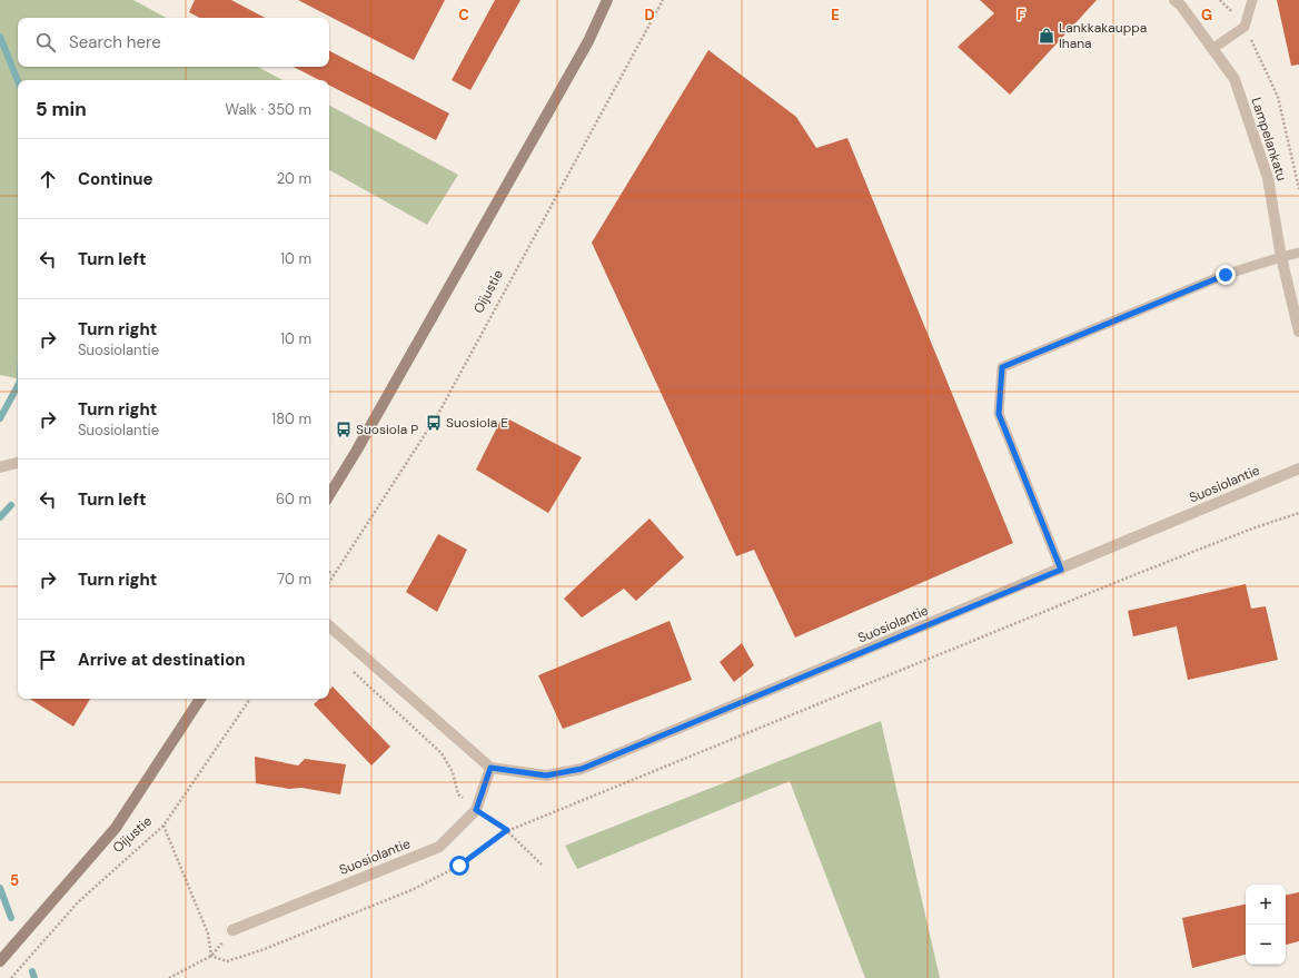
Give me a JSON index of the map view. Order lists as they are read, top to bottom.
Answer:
{
  "streets": {
    "main road": ["Oijustie"],
    "street": ["Lampelankatu", "Suosiolantie"]
  },
  "places": {
    "shop": ["Lankkakauppa Ihana"],
    "bus stop": ["Suosiola E", "Suosiola P"]
  },
  "page": {
    "search": "Search here",
    "heading": ["5 min", "Walk · 350 m"],
    "list": [
      ["Continue", "20 m"],
      ["Turn left", "10 m"],
      ["Turn right", "Suosiolantie", "10 m"],
      ["Turn right", "Suosiolantie", "180 m"],
      ["Turn left", "60 m"],
      ["Turn right", "70 m"],
      "Arrive at destination"
    ],
    "map_buttons": ["+", "−"]
  },
  "grid": {
    "columns": [
      "C",
      "D",
      "E",
      "F",
      "G"
    ],
    "rows": ["5"]
  }
}
